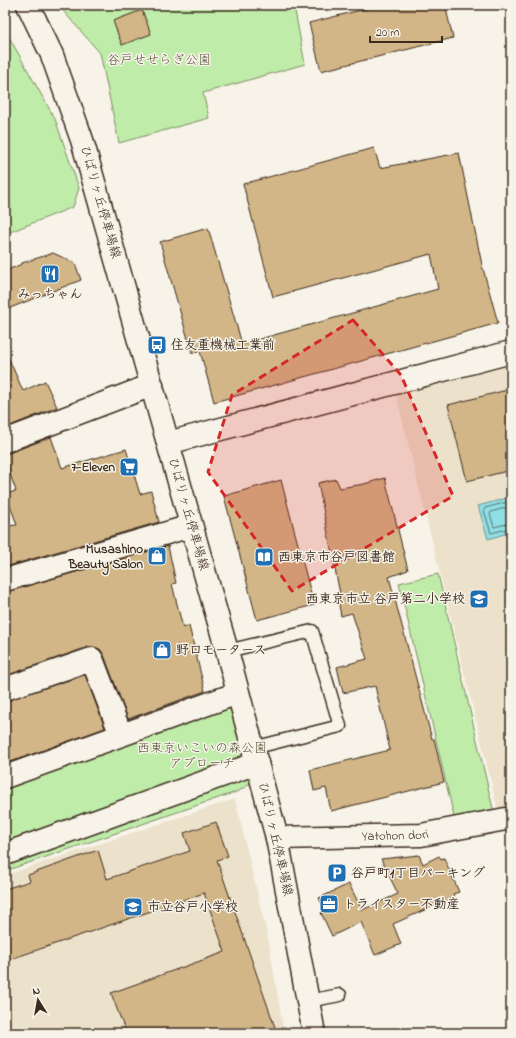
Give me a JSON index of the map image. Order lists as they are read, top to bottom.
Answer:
{
  "streets": {
    "street": ["ひばりヶ丘停車場線", "Yatohon dori"]
  },
  "crossings": [
    ["ひばりヶ丘停車場線", "Yatohon dori"]
  ],
  "parks": ["谷戸せせらぎ公園", "西東京いこいの森公園 アプローチ"],
  "places": {
    "restaurant": ["みっちゃん"],
    "bus stop": ["住友重機械工業前"],
    "supermarket": ["7-Eleven"],
    "shop": ["Musashino Beauty Salon", "野口モータース"],
    "library": ["西東京市谷戸図書館"],
    "school or university": ["西東京市立 谷戸第二小学校", "市立谷戸小学校"],
    "parking": ["谷戸町1丁目パーキング"],
    "office": ["トライスター不動産"]
  },
  "scale_bar": "20 m",
  "north": "top"
}
